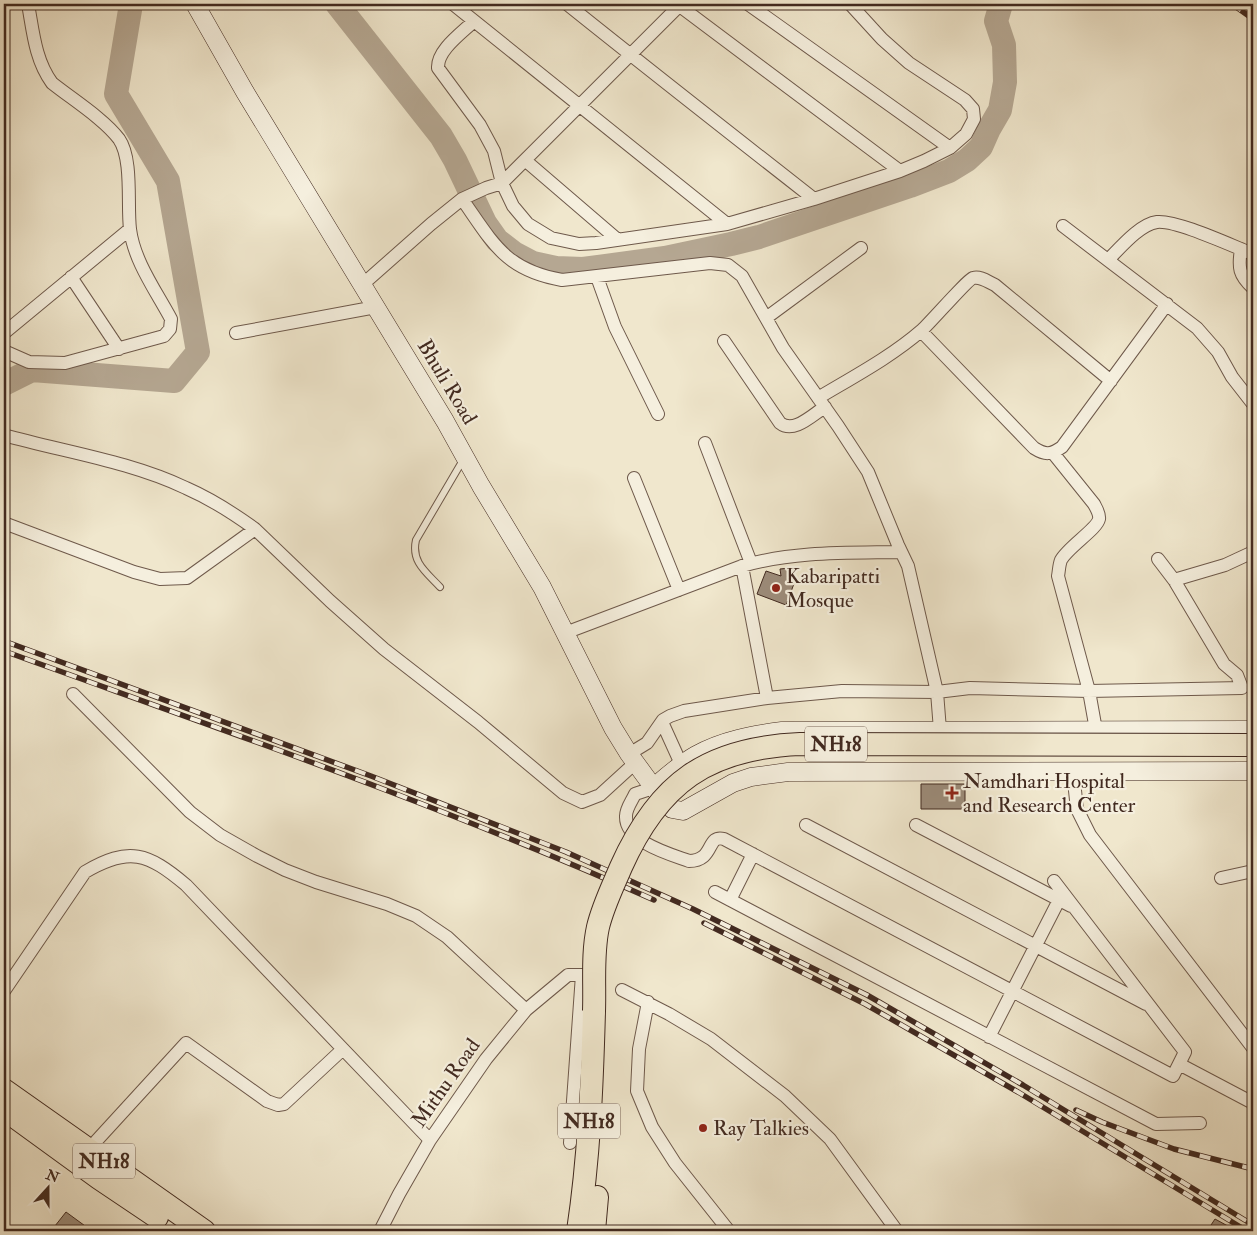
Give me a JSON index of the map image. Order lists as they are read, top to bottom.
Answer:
{
  "streets": {
    "highway": ["NH18"],
    "main road": ["Bhuli Road"],
    "street": ["Mithu Road"]
  },
  "places": {
    "other": ["Kabaripatti Mosque", "Ray Talkies"],
    "health": ["Namdhari Hospital and Research Center"]
  },
  "north": "top"
}
